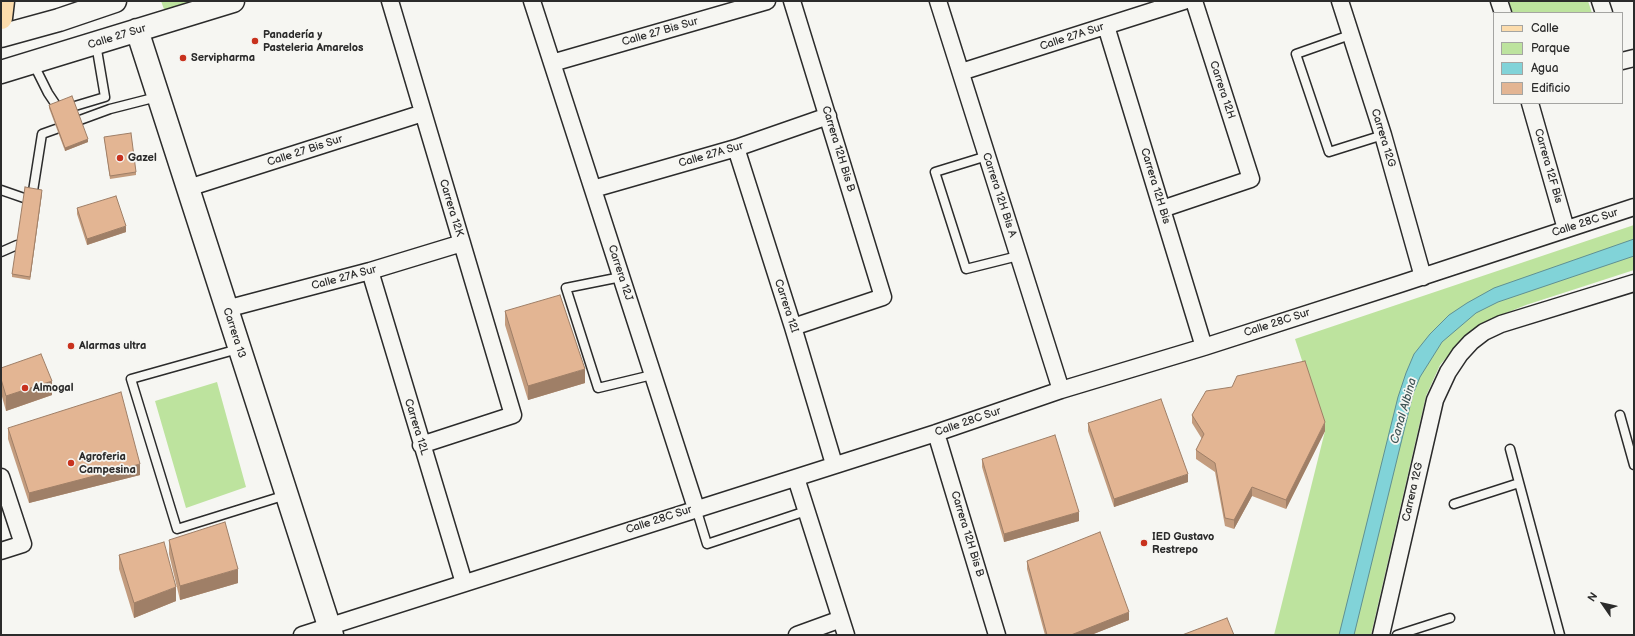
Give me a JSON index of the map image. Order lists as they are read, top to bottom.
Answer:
{
  "streets": {
    "street": [
      "Calle 27 Bis Sur",
      "Calle 27 Sur",
      "Calle 27A Sur",
      "Carrera 12H",
      "Carrera 12G",
      "Carrera 12H Bis B",
      "Carrera 12F Bis",
      "Carrera 12H Bis",
      "Carrera 12H Bis A",
      "Carrera 12K",
      "Calle 28C Sur",
      "Carrera 12J",
      "Carrera 12I",
      "Carrera 13",
      "Carrera 12L"
    ]
  },
  "crossings": [
    ["Calle 27 Bis Sur", "Carrera 12K"],
    ["Calle 27 Bis Sur", "Carrera 12J"],
    ["Calle 27 Bis Sur", "Carrera 13"],
    ["Calle 27 Sur", "Carrera 13"],
    ["Calle 27A Sur", "Carrera 12H Bis B"],
    ["Calle 27A Sur", "Carrera 12H Bis"],
    ["Calle 27A Sur", "Carrera 12H Bis A"],
    ["Calle 27A Sur", "Carrera 12K"],
    ["Calle 27A Sur", "Carrera 12J"],
    ["Calle 27A Sur", "Carrera 12I"],
    ["Calle 27A Sur", "Carrera 13"],
    ["Calle 27A Sur", "Carrera 12L"],
    ["Carrera 12H", "Carrera 12H Bis"],
    ["Carrera 12G", "Calle 28C Sur"],
    ["Carrera 12H Bis B", "Calle 28C Sur"],
    ["Carrera 12H Bis B", "Carrera 12I"],
    ["Carrera 12F Bis", "Calle 28C Sur"],
    ["Carrera 12H Bis", "Calle 28C Sur"],
    ["Carrera 12H Bis A", "Calle 28C Sur"],
    ["Carrera 12K", "Carrera 12L"],
    ["Calle 28C Sur", "Carrera 12J"],
    ["Calle 28C Sur", "Carrera 12I"],
    ["Calle 28C Sur", "Carrera 13"],
    ["Calle 28C Sur", "Carrera 12L"]
  ],
  "water": ["Canal Albina"],
  "places": [
    "Panadería y Pasteleria Amarelos",
    "Servipharma",
    "Gazel",
    "Alarmas ultra",
    "Almogal",
    "Agroferia Campesina",
    "IED Gustavo Restrepo"
  ],
  "legend": [
    "Calle",
    "Parque",
    "Agua",
    "Edificio"
  ],
  "north": "top left"
}
